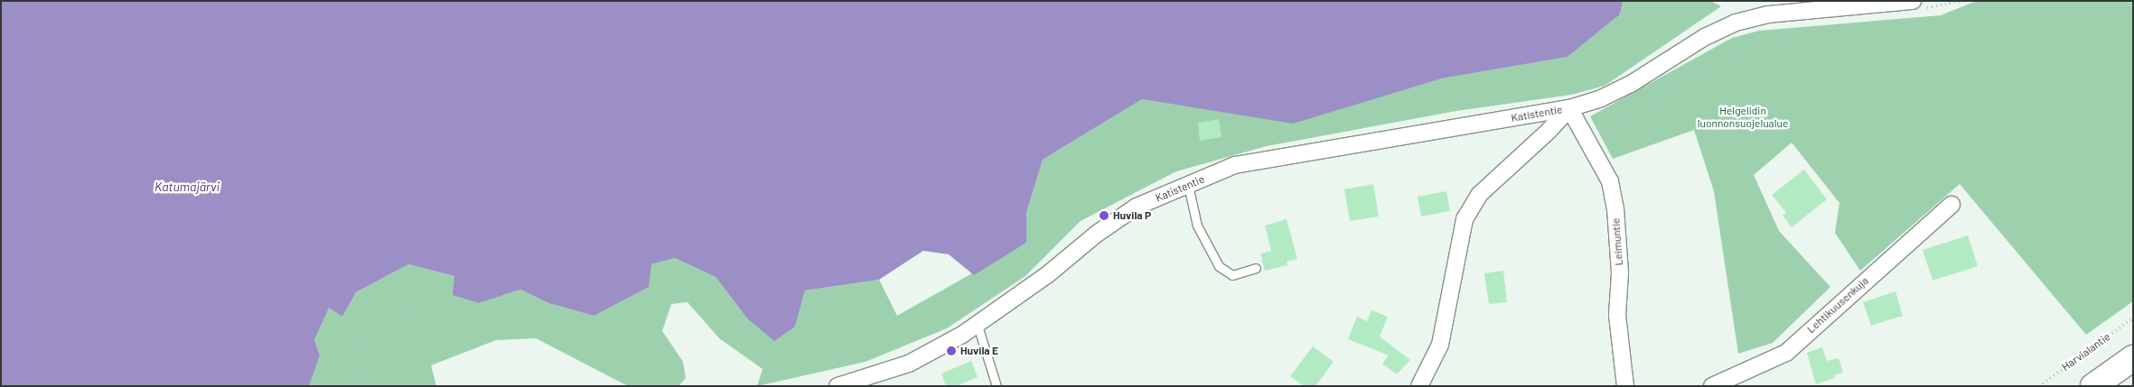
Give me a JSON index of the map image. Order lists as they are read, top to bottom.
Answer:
{
  "streets": {
    "street": ["Katistentie", "Leimuntie", "Lehtikuusenkuja"],
    "path": ["Harvialantie"]
  },
  "crossings": [
    ["Katistentie", "Leimuntie"]
  ],
  "water": ["Katumajärvi"],
  "parks": ["Helgelidin luonnonsuojelualue"],
  "places": ["Huvila P", "Huvila E"]
}
